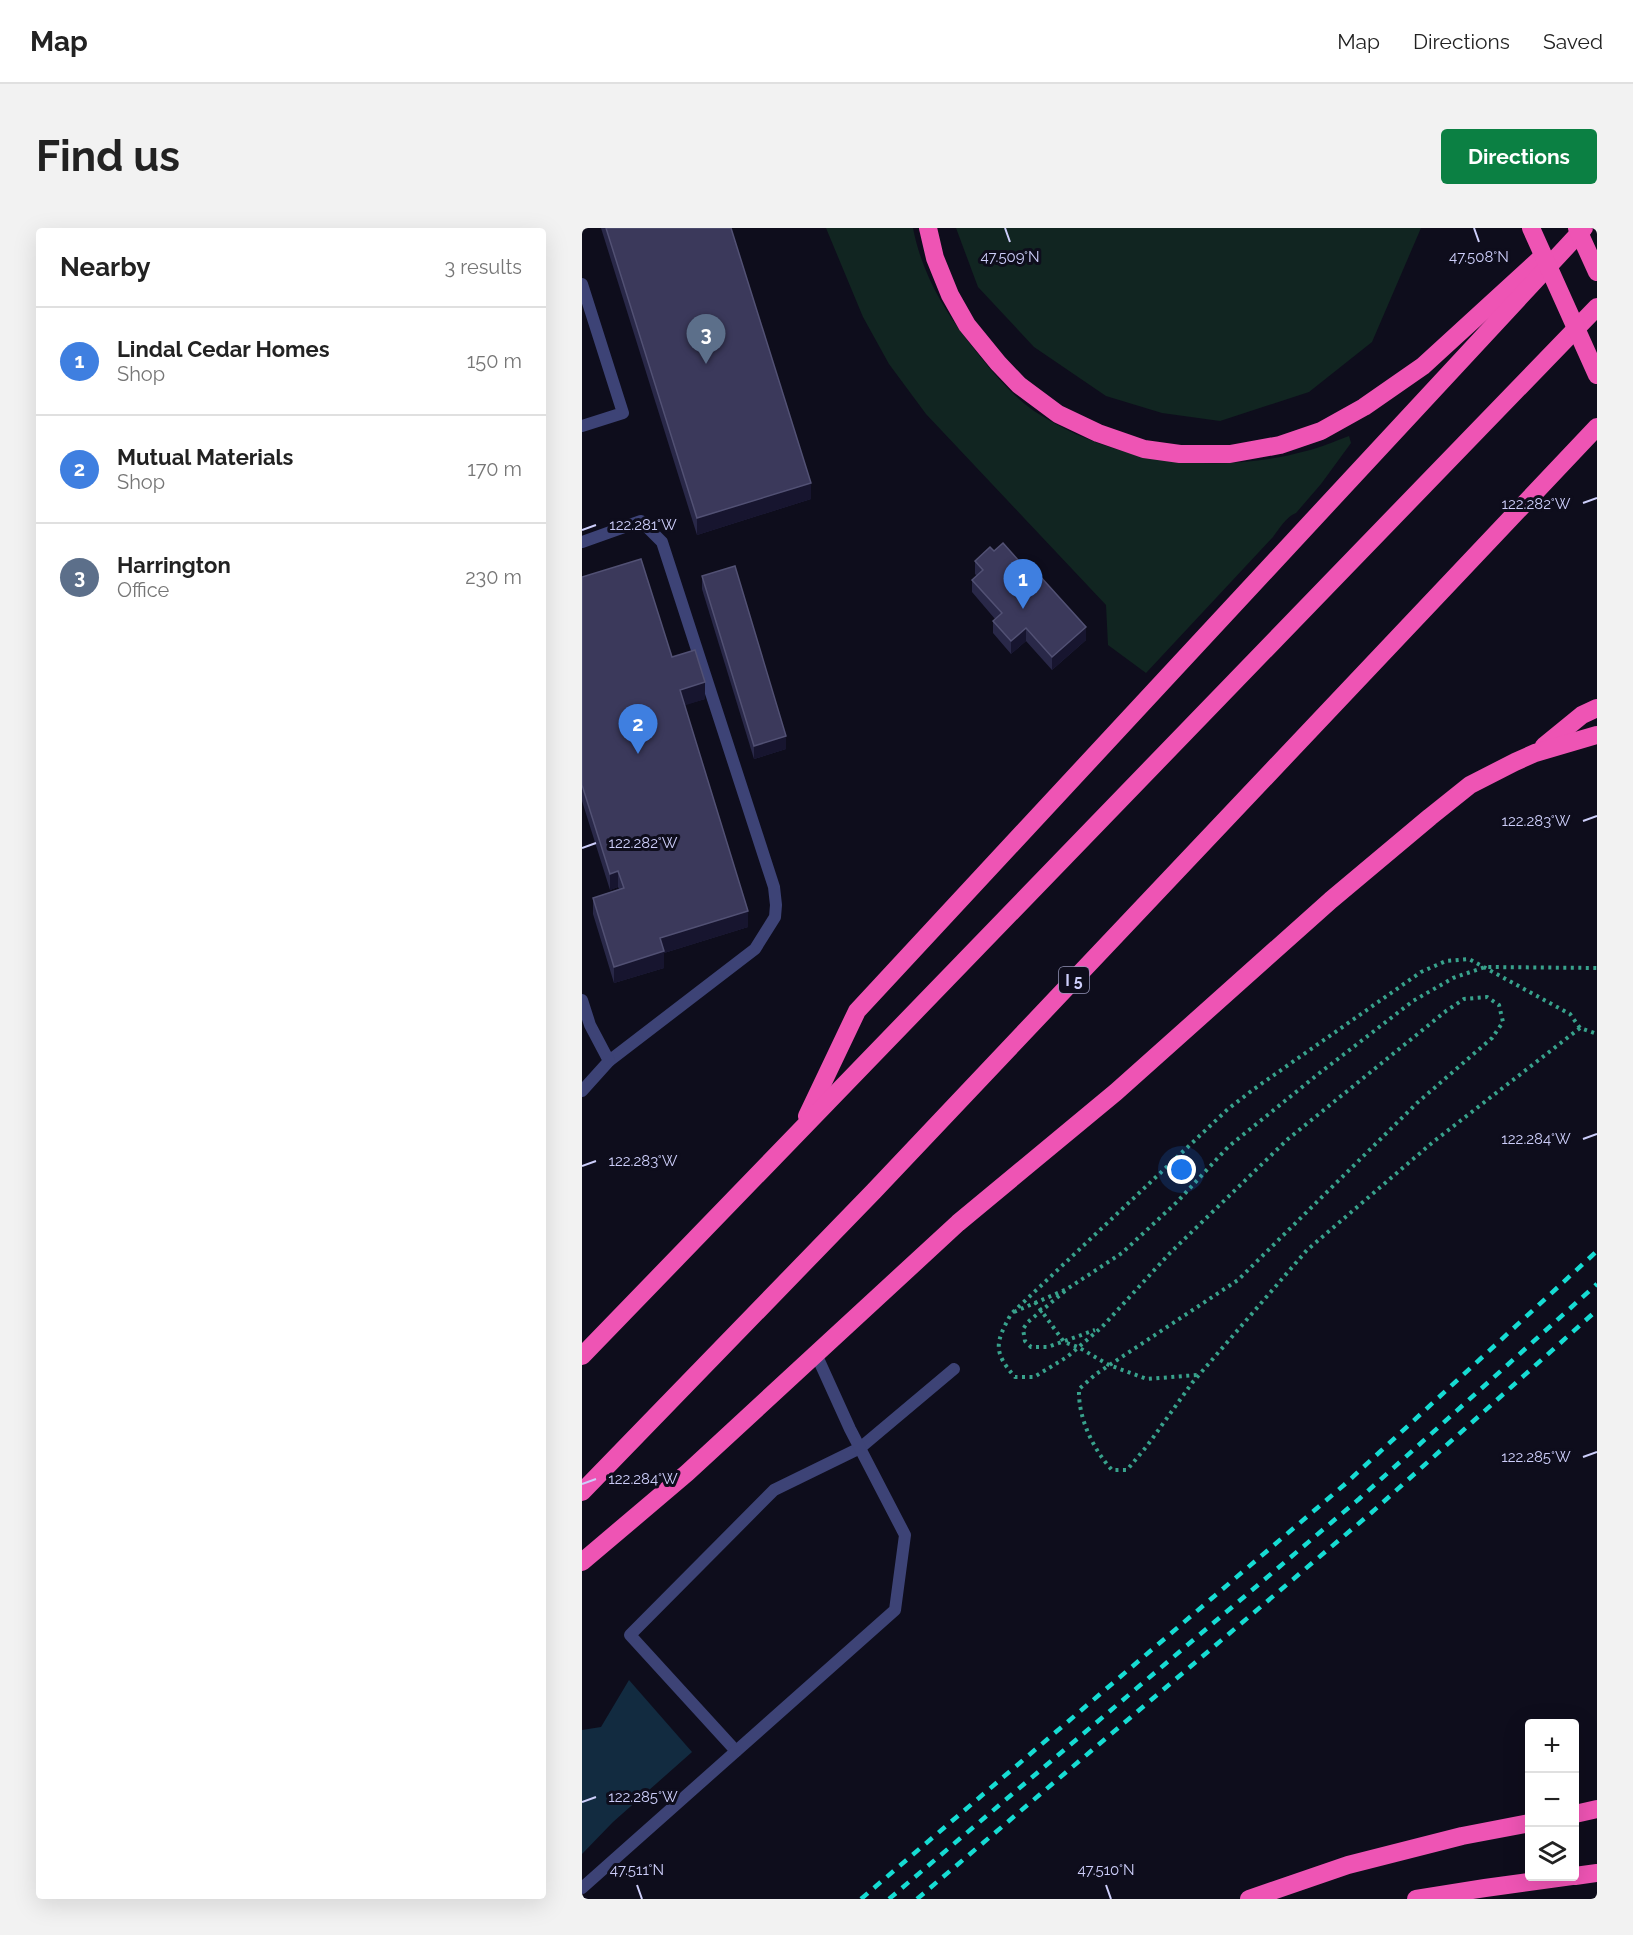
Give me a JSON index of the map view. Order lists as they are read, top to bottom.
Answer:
{
  "streets": {
    "highway": ["I 5"]
  },
  "page": {
    "header": "Map",
    "nav": ["Map", "Directions", "Saved"],
    "buttons": "Directions",
    "title": "Find us",
    "heading": ["Nearby", "3 results"],
    "list": [
      {
        "mark": "1",
        "name": "Lindal Cedar Homes",
        "note": "Shop",
        "value": "150 m"
      },
      {
        "mark": "2",
        "name": "Mutual Materials",
        "note": "Shop",
        "value": "170 m"
      },
      {
        "mark": "3",
        "name": "Harrington",
        "note": "Office",
        "value": "230 m"
      }
    ],
    "pins": ["3", "1", "2"],
    "map_buttons": ["+", "−"]
  },
  "coordinates": [
    "47.509°N",
    "47.508°N",
    "122.282°W",
    "122.281°W",
    "122.283°W",
    "122.284°W",
    "122.285°W",
    "47.511°N",
    "47.510°N"
  ]
}
